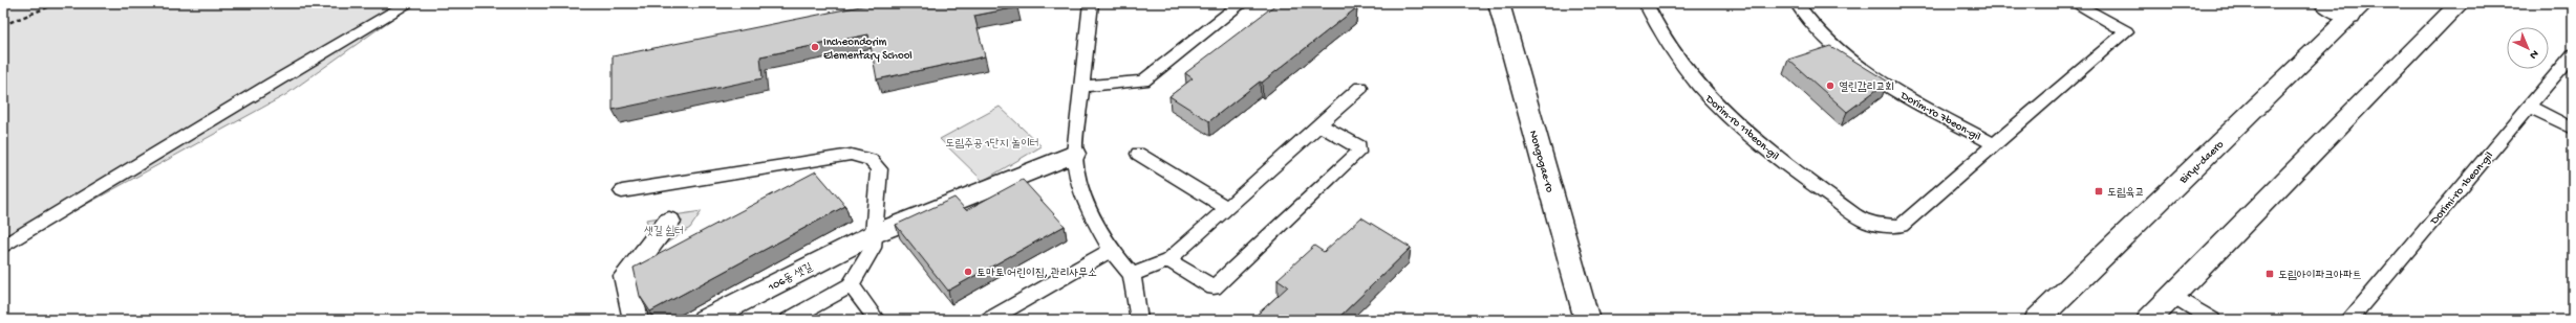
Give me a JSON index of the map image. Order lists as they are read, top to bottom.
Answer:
{
  "streets": {
    "main road": ["Nongogae-ro", "Biryu-daero", "106동 샛길"],
    "lane": ["Dorim-ro 7beon-gil", "Dorim-ro 11beon-gil", "Dorimi-ro 1beon-gil"]
  },
  "crossings": [
    ["Dorim-ro 7beon-gil", "Dorim-ro 11beon-gil"]
  ],
  "parks": ["도림주공 1단지 놀이터", "샛길 쉼터"],
  "places": {
    "other": ["Incheondorim Elementary School", "열린감리교회", "토마토 어린이집, 관리사무소"],
    "transit": ["도림육교", "도림아이파크아파트"]
  },
  "north": "bottom right"
}
